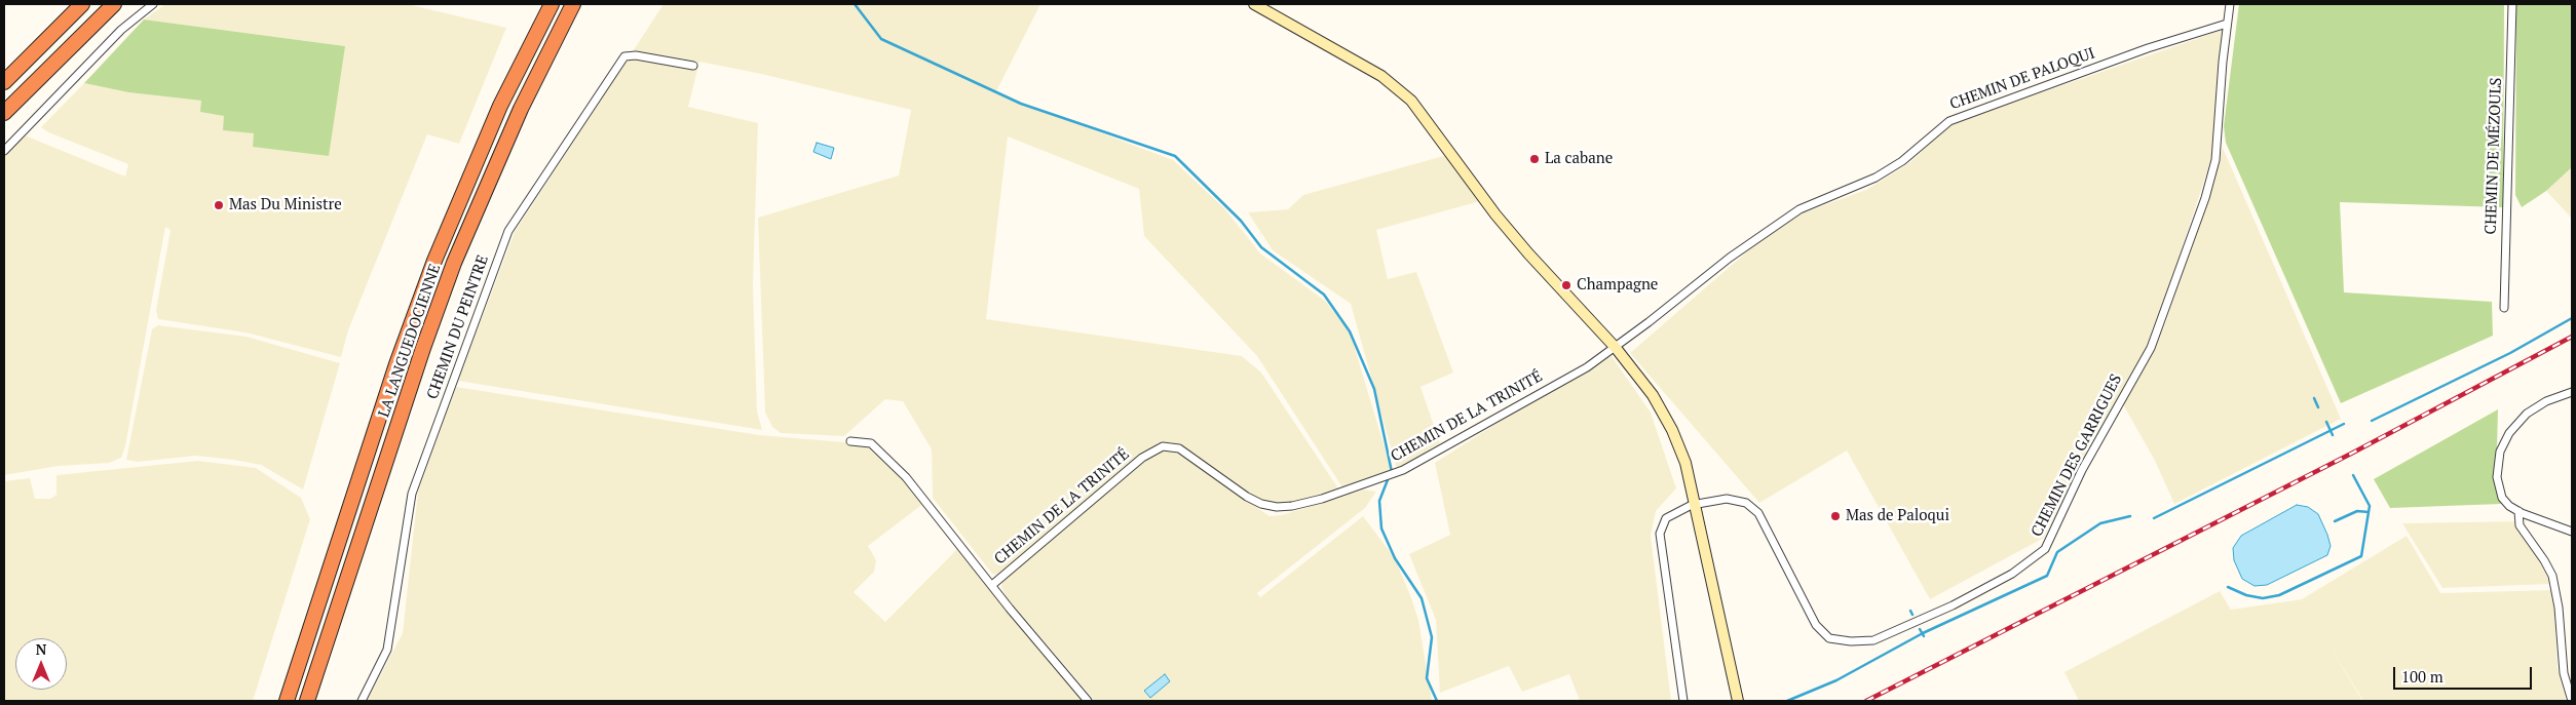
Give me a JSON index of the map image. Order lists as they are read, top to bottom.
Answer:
{
  "streets": {
    "highway": ["LA LANGUEDOCIENNE"],
    "street": [
      "CHEMIN DE PALOQUI",
      "CHEMIN DE MÉZOULS",
      "CHEMIN DU PEINTRE",
      "CHEMIN DE LA TRINITÉ",
      "CHEMIN DES GARRIGUES"
    ]
  },
  "crossings": [
    ["CHEMIN DE PALOQUI", "CHEMIN DE LA TRINITÉ"],
    ["CHEMIN DE PALOQUI", "CHEMIN DES GARRIGUES"]
  ],
  "places": [
    "La cabane",
    "Mas Du Ministre",
    "Champagne",
    "Mas de Paloqui"
  ],
  "scale_bar": "100 m",
  "north": "top"
}
